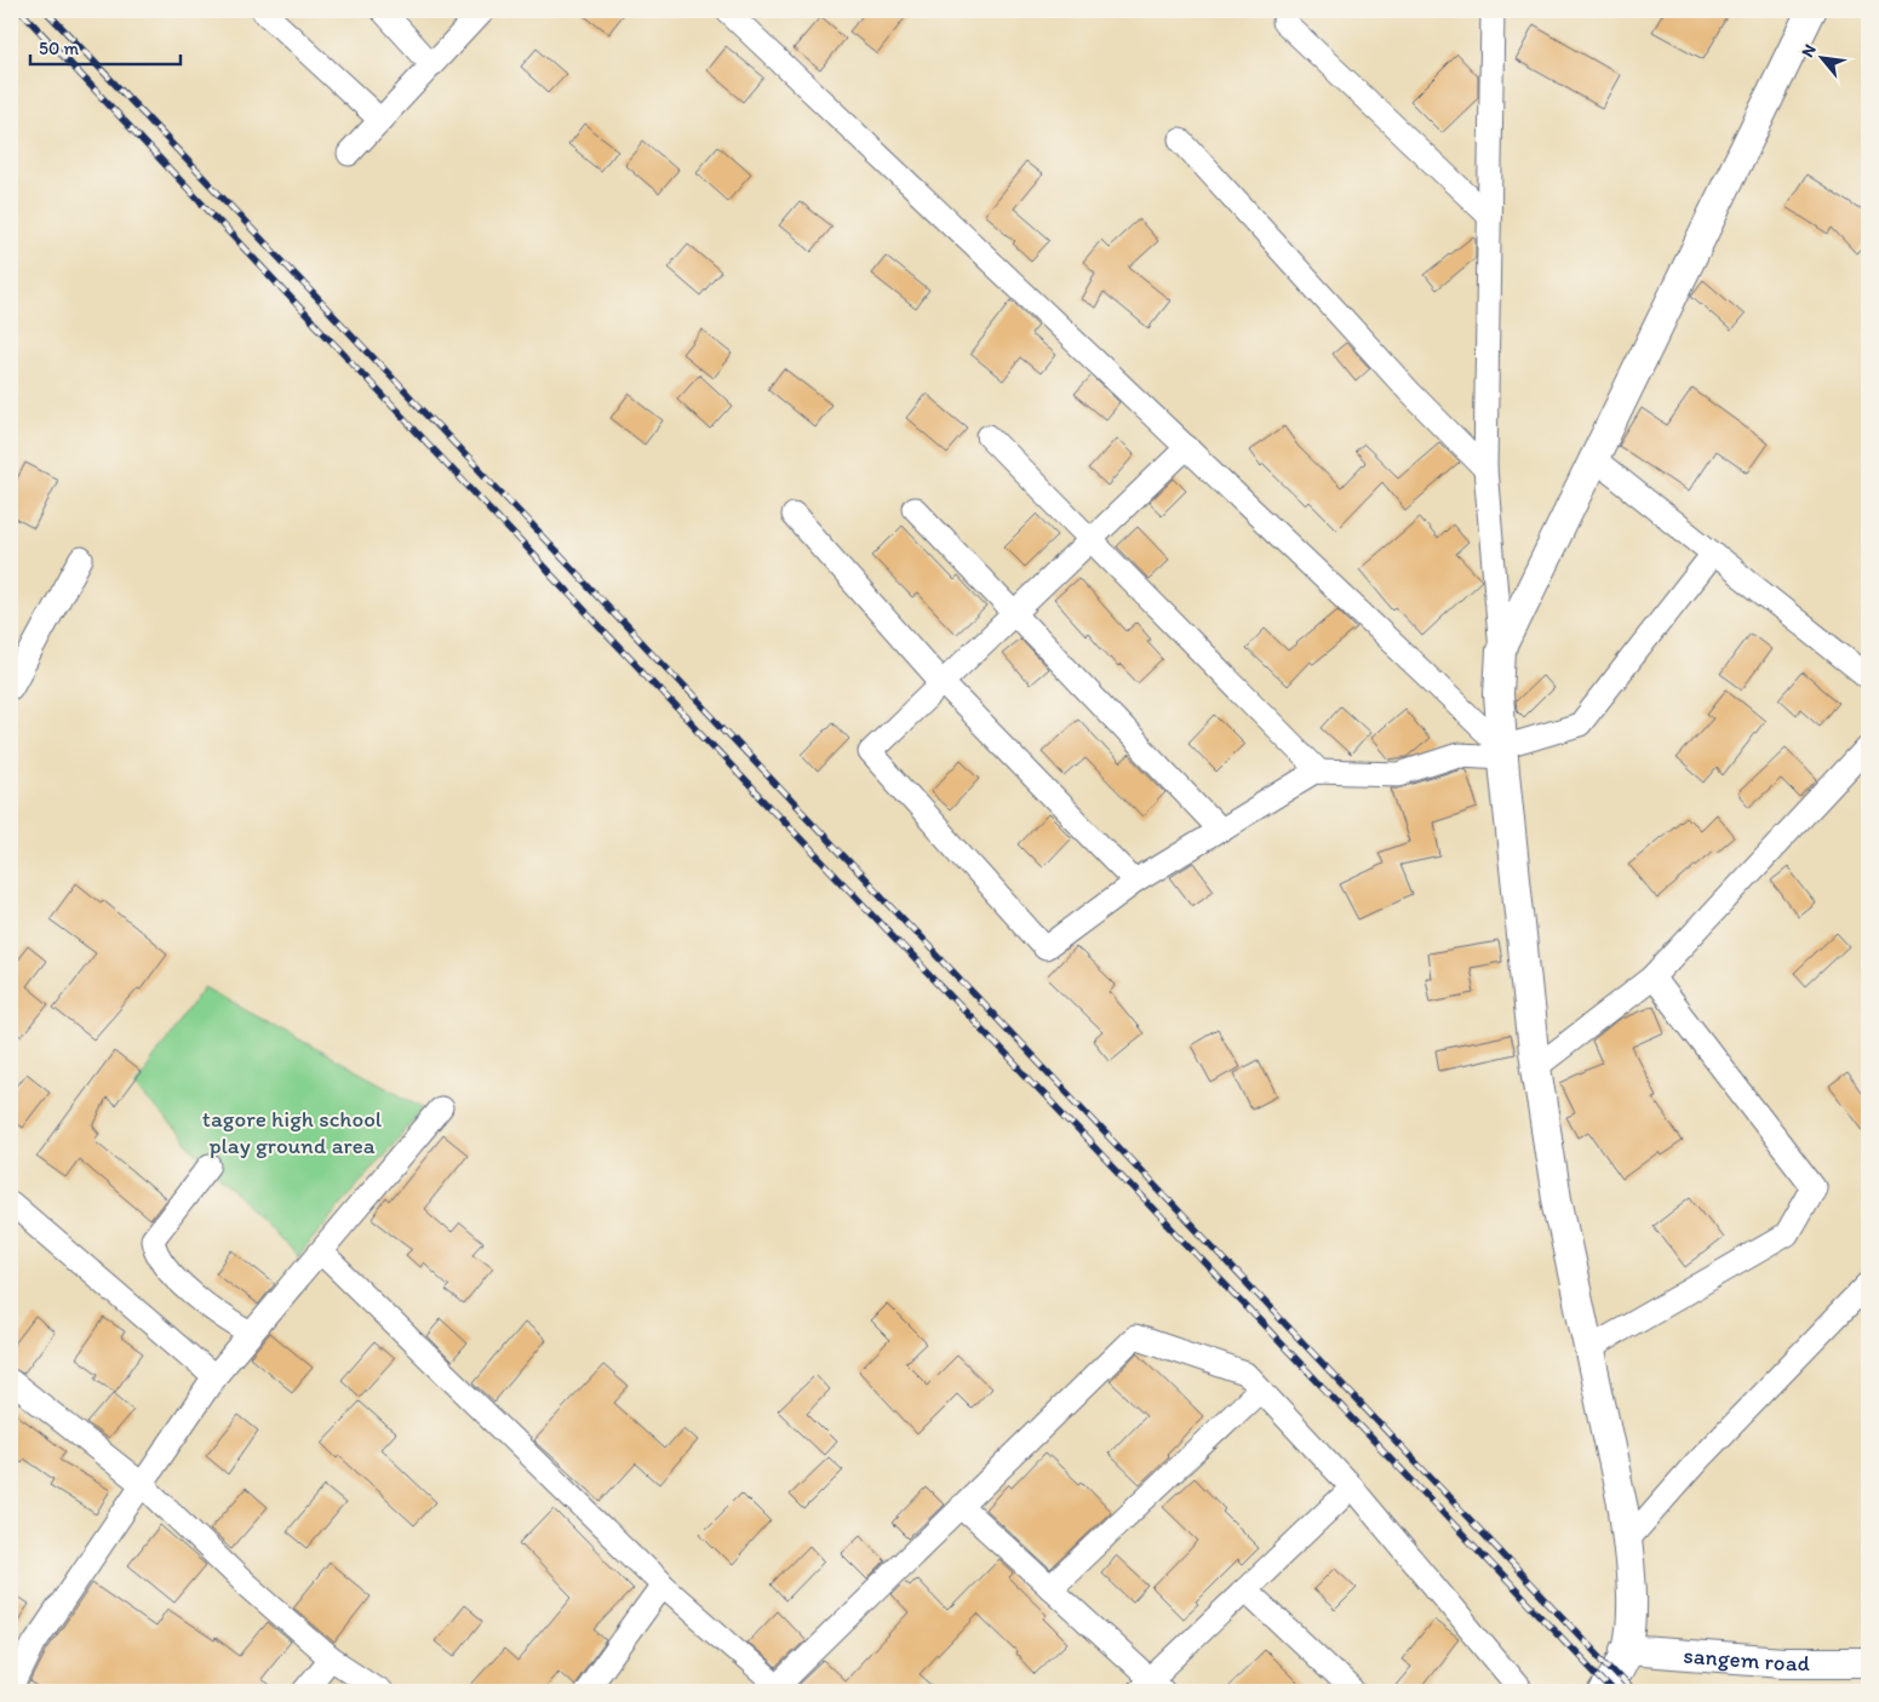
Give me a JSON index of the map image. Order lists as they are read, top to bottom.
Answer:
{
  "streets": {
    "main road": ["sangem road"]
  },
  "parks": ["tagore high school play ground area"],
  "scale_bar": "50 m",
  "north": "top left"
}
